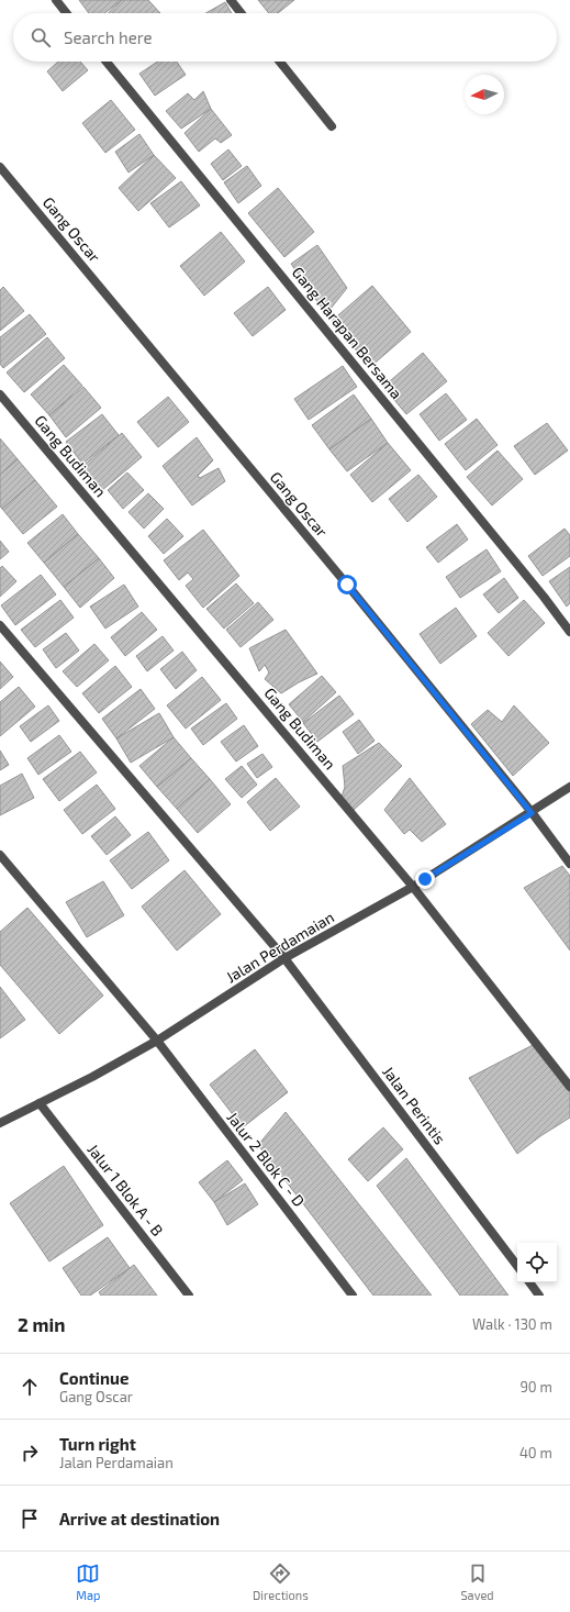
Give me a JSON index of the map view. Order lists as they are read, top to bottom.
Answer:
{
  "streets": {
    "street": [
      "Gang Oscar",
      "Gang Harapan Bersama",
      "Gang Budiman",
      "Jalan Perdamaian",
      "Jalan Perintis",
      "Jalur 2 Blok C - D",
      "Jalur 1 Blok A - B"
    ]
  },
  "crossings": [
    ["Gang Oscar", "Jalan Perdamaian"],
    ["Gang Budiman", "Jalan Perdamaian"],
    ["Jalan Perdamaian", "Jalan Perintis"],
    ["Jalan Perdamaian", "Jalur 2 Blok C - D"],
    ["Jalan Perdamaian", "Jalur 1 Blok A - B"]
  ],
  "north": "left",
  "page": {
    "search": "Search here",
    "heading": ["2 min", "Walk · 130 m"],
    "list": [
      ["Continue", "Gang Oscar", "90 m"],
      ["Turn right", "Jalan Perdamaian", "40 m"],
      "Arrive at destination"
    ],
    "nav": ["Map", "Directions", "Saved"]
  }
}
